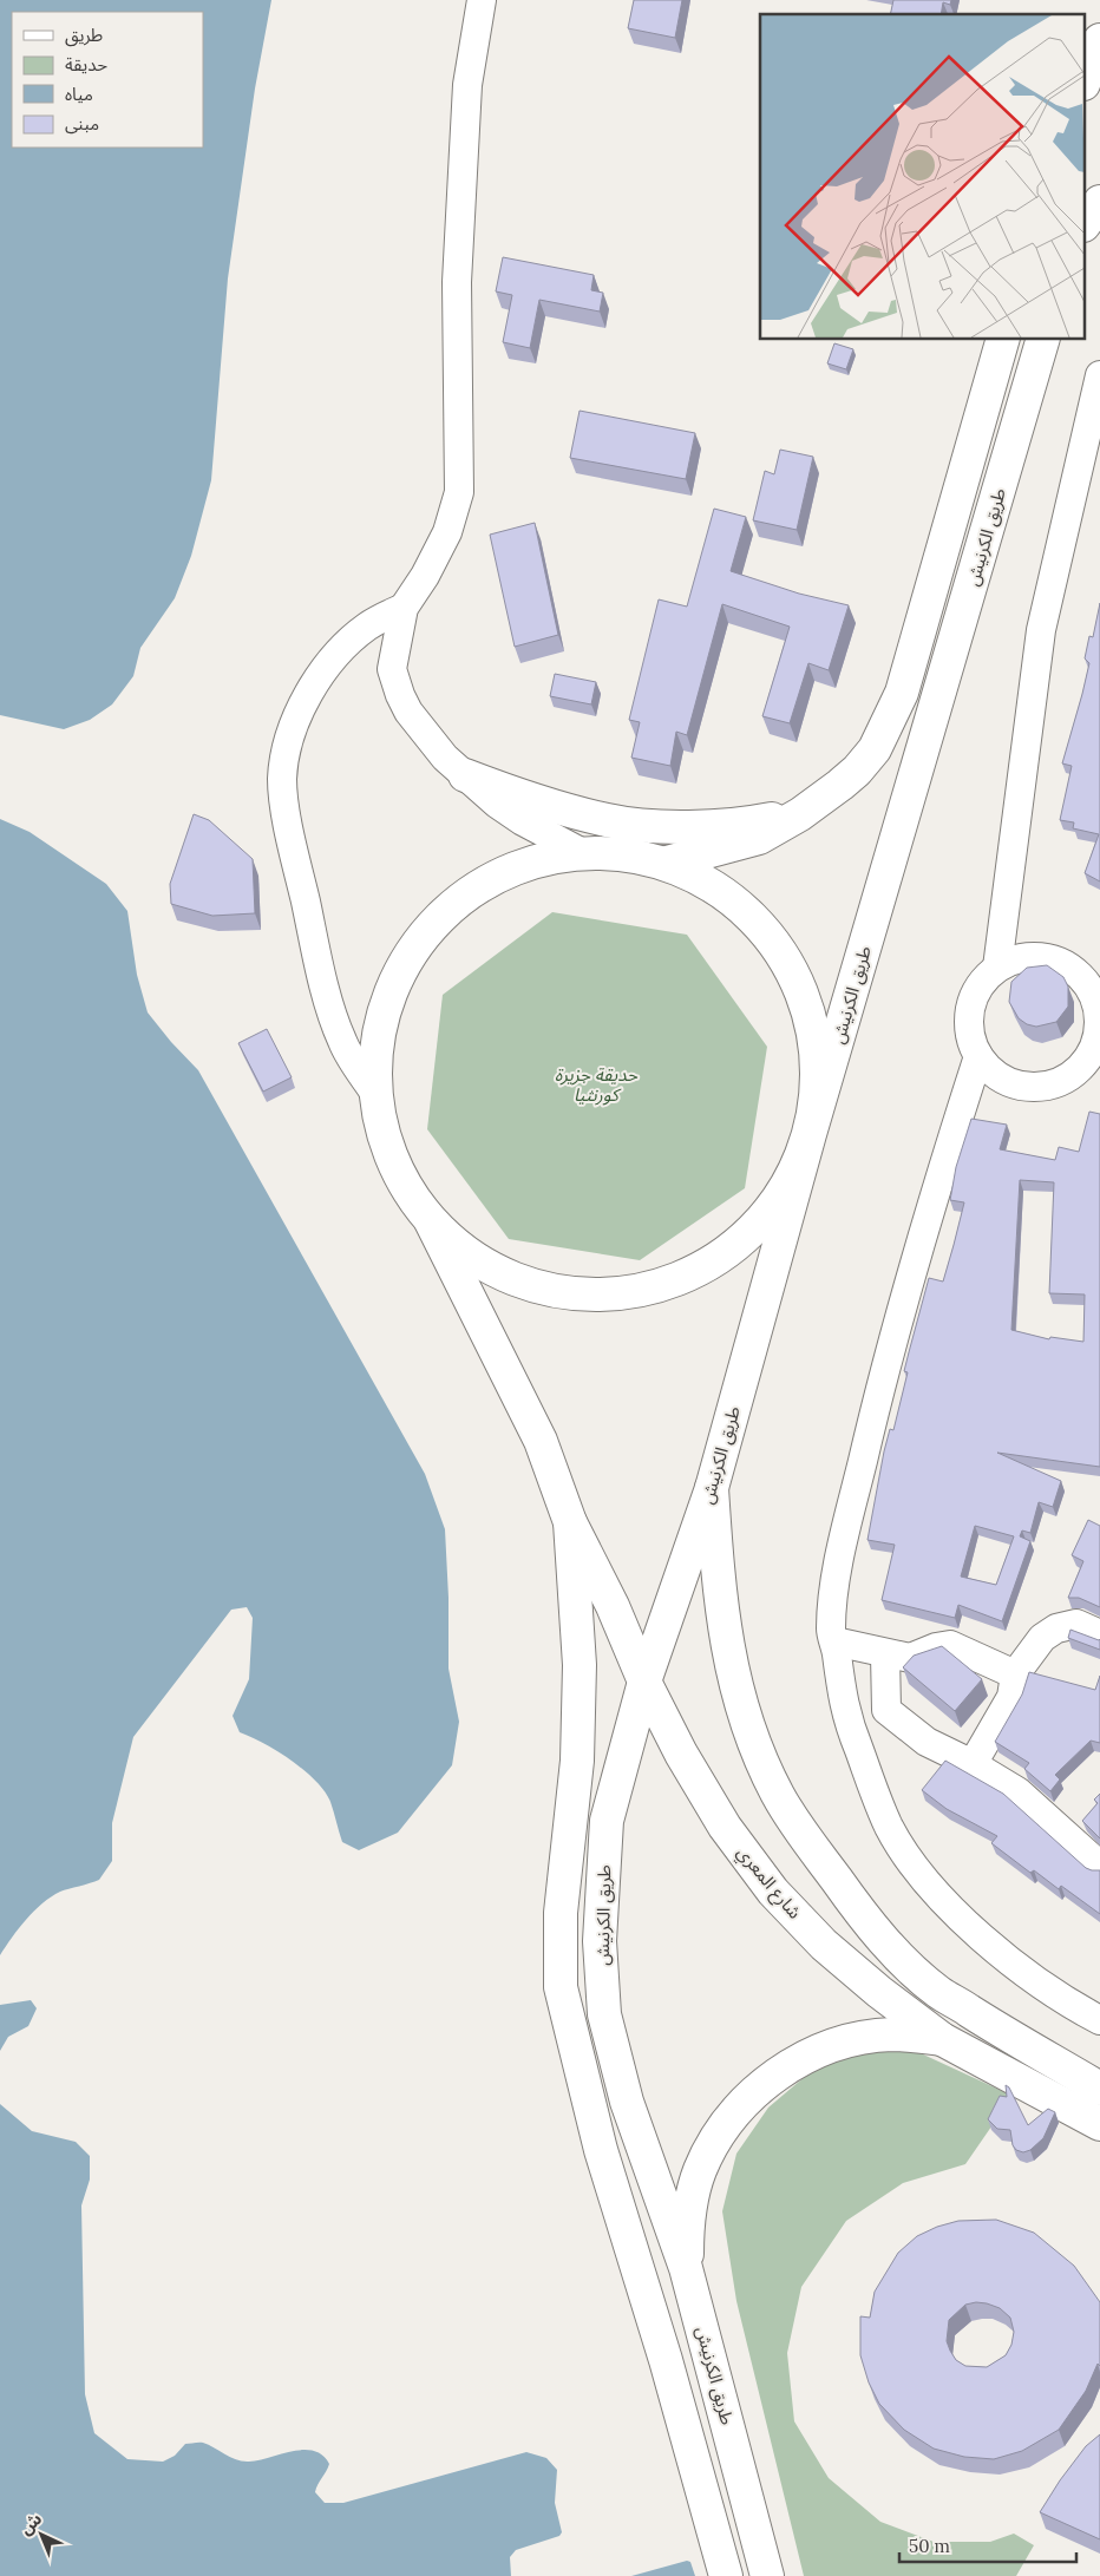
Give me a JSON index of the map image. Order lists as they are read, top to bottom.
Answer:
{
  "streets": {
    "main road": ["طريق الكرنيش", "شارع المعري"]
  },
  "crossings": [
    ["طريق الكرنيش", "شارع المعري"]
  ],
  "parks": ["حديقة جزيرة كورنثيا"],
  "legend": [
    "طريق",
    "حديقة",
    "مياه",
    "مبنى"
  ],
  "scale_bar": "50 m",
  "north": "top left"
}
